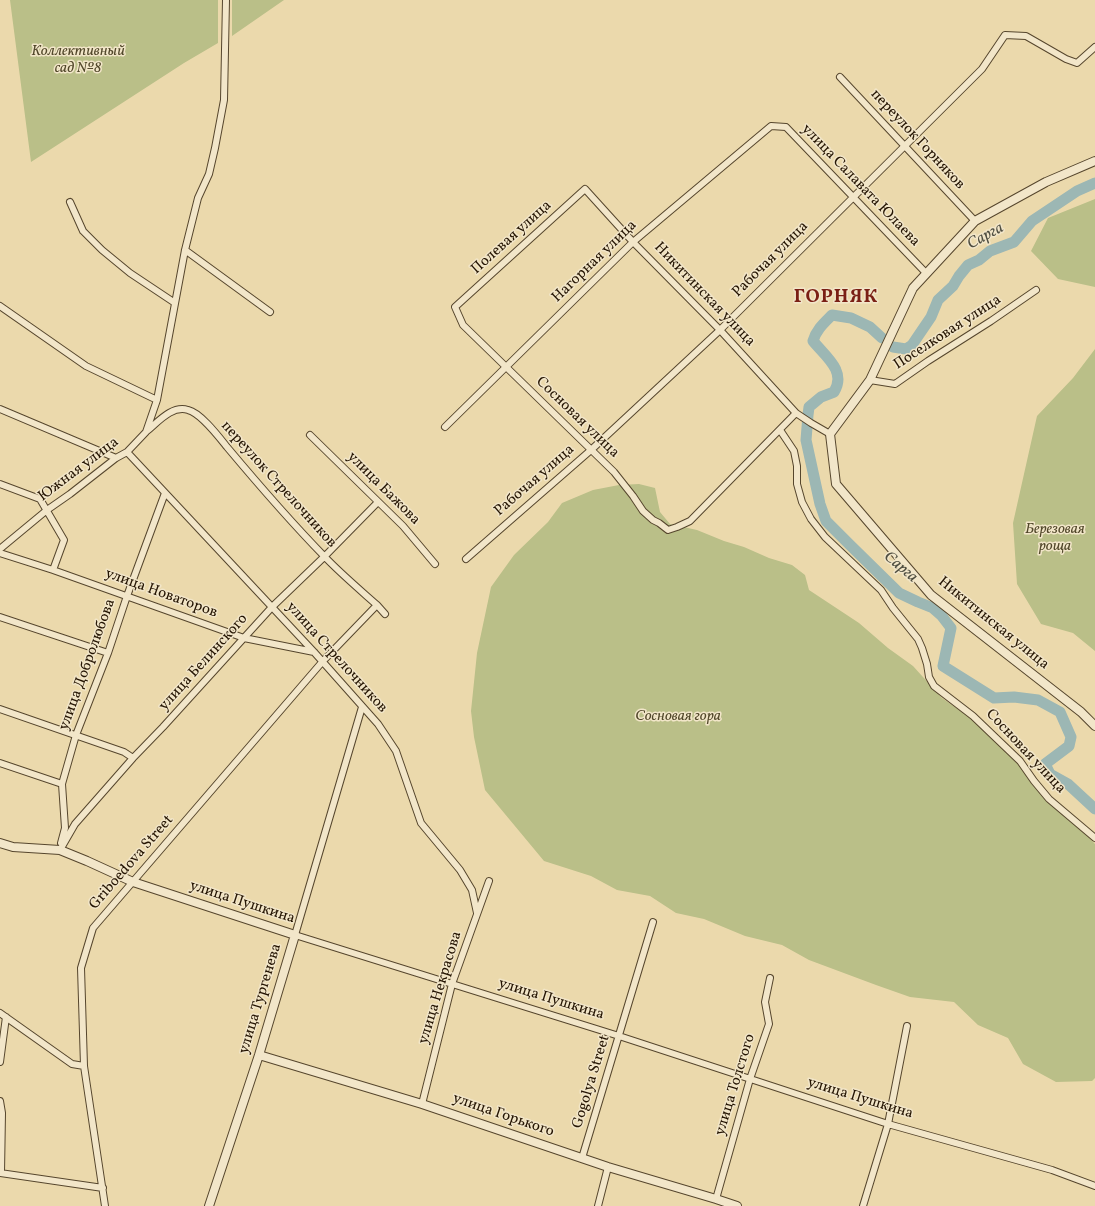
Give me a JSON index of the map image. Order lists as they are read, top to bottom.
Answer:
{
  "streets": {
    "street": [
      "переулок Горняков",
      "улица Салавата Юлаева",
      "Полевая улица",
      "Рабочая улица",
      "Нагорная улица",
      "Никитинская улица",
      "Поселковая улица",
      "Сосновая улица",
      "Южная улица",
      "переулок Стрелочников",
      "улица Бажова",
      "улица Новаторов",
      "улица Стрелочников",
      "улица Белинского",
      "улица Добролюбова",
      "Griboedova Street",
      "улица Пушкина",
      "улица Некрасова",
      "улица Тургенева",
      "Gogolya Street",
      "улица Толстого",
      "улица Горького"
    ]
  },
  "crossings": [
    ["переулок Горняков", "Рабочая улица"],
    ["улица Салавата Юлаева", "Рабочая улица"],
    ["улица Салавата Юлаева", "Нагорная улица"],
    ["Полевая улица", "Никитинская улица"],
    ["Полевая улица", "Сосновая улица"],
    ["Рабочая улица", "Никитинская улица"],
    ["Рабочая улица", "Сосновая улица"],
    ["Нагорная улица", "Никитинская улица"],
    ["Нагорная улица", "Сосновая улица"],
    ["Южная улица", "переулок Стрелочников"],
    ["Южная улица", "улица Стрелочников"],
    ["переулок Стрелочников", "улица Белинского"],
    ["переулок Стрелочников", "Griboedova Street"],
    ["улица Бажова", "улица Белинского"],
    ["улица Новаторов", "улица Стрелочников"],
    ["улица Новаторов", "улица Белинского"],
    ["улица Новаторов", "улица Добролюбова"],
    ["улица Стрелочников", "улица Белинского"],
    ["улица Стрелочников", "улица Добролюбова"],
    ["улица Стрелочников", "Griboedova Street"],
    ["улица Стрелочников", "улица Некрасова"],
    ["улица Стрелочников", "улица Тургенева"],
    ["улица Белинского", "улица Добролюбова"],
    ["улица Белинского", "улица Пушкина"],
    ["улица Добролюбова", "улица Пушкина"],
    ["Griboedova Street", "улица Пушкина"],
    ["улица Пушкина", "улица Некрасова"],
    ["улица Пушкина", "улица Тургенева"],
    ["улица Пушкина", "Gogolya Street"],
    ["улица Пушкина", "улица Толстого"],
    ["улица Некрасова", "улица Горького"],
    ["улица Тургенева", "улица Горького"],
    ["Gogolya Street", "улица Горького"],
    ["улица Толстого", "улица Горького"]
  ],
  "districts": ["ГОРНЯК"],
  "water": ["Сарга"],
  "parks": ["Коллективный сад №8", "Березовая роща", "Сосновая гора"]
}
